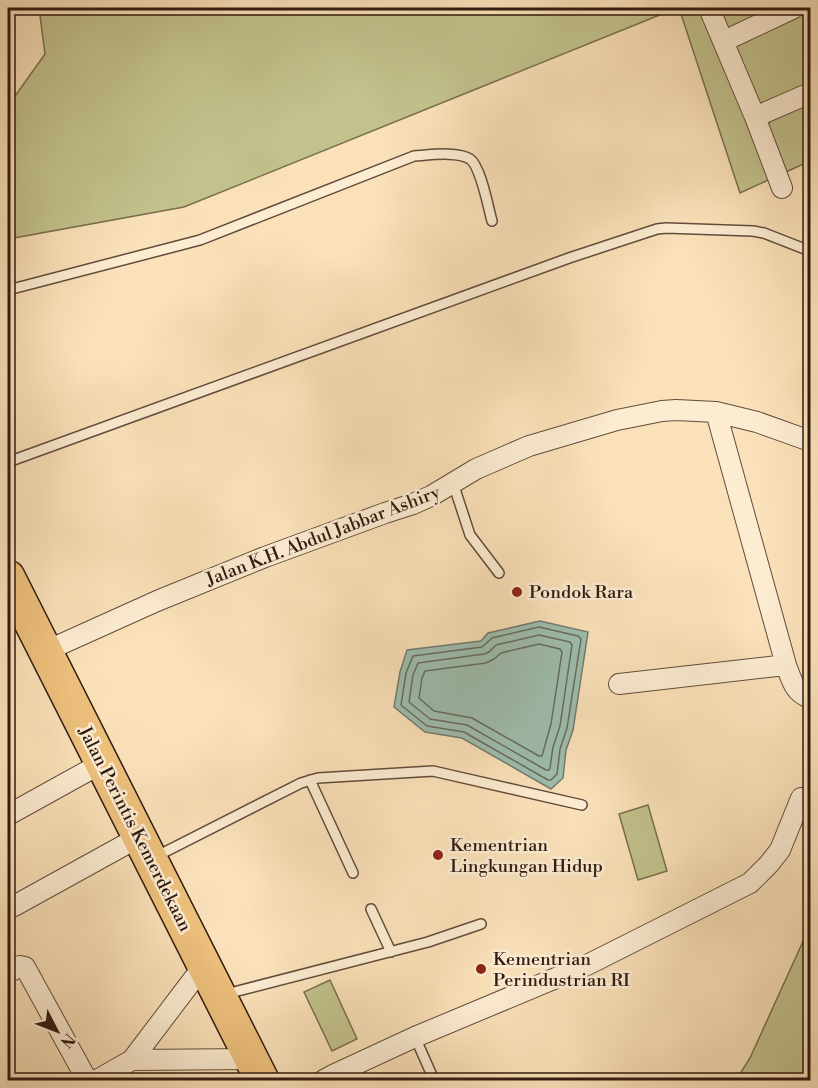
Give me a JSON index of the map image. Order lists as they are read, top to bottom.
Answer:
{
  "streets": {
    "highway": ["Jalan Perintis Kemerdekaan"],
    "street": ["Jalan K.H. Abdul Jabbar Ashiry"]
  },
  "crossings": [
    ["Jalan K.H. Abdul Jabbar Ashiry", "Jalan Perintis Kemerdekaan"]
  ],
  "places": ["Pondok Rara", "Kementrian Lingkungan Hidup", "Kementrian Perindustrian RI"],
  "north": "bottom right"
}
